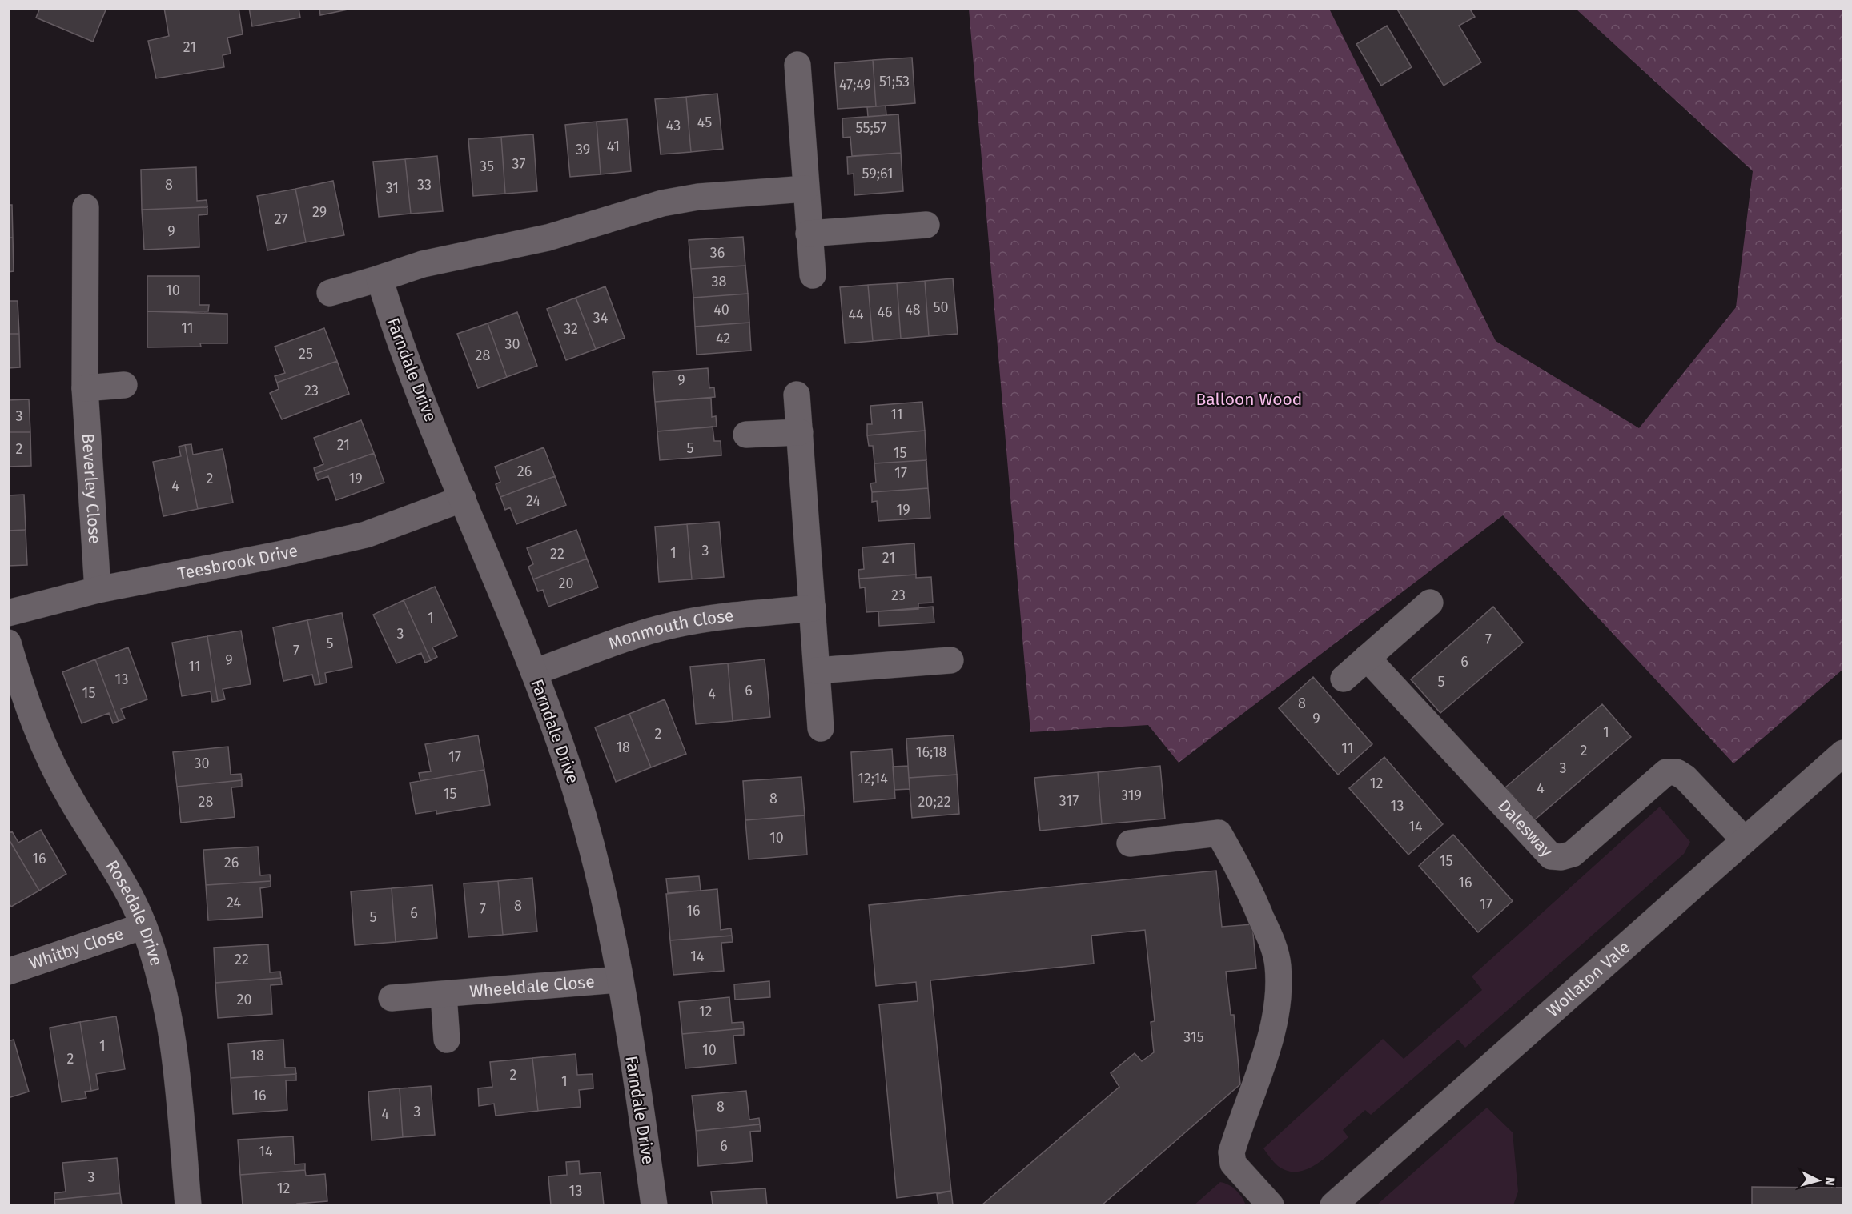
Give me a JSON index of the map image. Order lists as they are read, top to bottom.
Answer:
{
  "streets": {
    "street": [
      "Farndale Drive",
      "Beverley Close",
      "Teesbrook Drive",
      "Monmouth Close",
      "Dalesway",
      "Rosedale Drive",
      "Whitby Close",
      "Wollaton Vale",
      "Wheeldale Close"
    ]
  },
  "crossings": [
    ["Farndale Drive", "Teesbrook Drive"],
    ["Farndale Drive", "Monmouth Close"],
    ["Farndale Drive", "Wheeldale Close"],
    ["Beverley Close", "Teesbrook Drive"],
    ["Dalesway", "Wollaton Vale"],
    ["Rosedale Drive", "Whitby Close"]
  ],
  "parks": ["Balloon Wood"],
  "house_numbers": [
    "21",
    "51;53",
    "47;49",
    "45",
    "43",
    "55;57",
    "41",
    "39",
    "37",
    "35",
    "59;61",
    "8",
    "33",
    "31",
    "29",
    "27",
    "9",
    "36",
    "38",
    "10",
    "50",
    "40",
    "48",
    "46",
    "44",
    "34",
    "11",
    "32",
    "42",
    "30",
    "25",
    "28",
    "9",
    "23",
    "11",
    "3",
    "21",
    "5",
    "2",
    "15",
    "26",
    "17",
    "2",
    "19",
    "4",
    "24",
    "19",
    "3",
    "1",
    "22",
    "21",
    "20",
    "23",
    "1",
    "3",
    "7",
    "5",
    "7",
    "9",
    "6",
    "11",
    "13",
    "5",
    "6",
    "15",
    "4",
    "8",
    "9",
    "1",
    "2",
    "18",
    "11",
    "2",
    "16;18",
    "17",
    "30",
    "3",
    "12;14",
    "12",
    "4",
    "15",
    "319",
    "8",
    "317",
    "28",
    "20;22",
    "13",
    "14",
    "10",
    "16",
    "15",
    "26",
    "16",
    "24",
    "17",
    "8",
    "7",
    "16",
    "6",
    "5",
    "14",
    "22",
    "20",
    "12",
    "315",
    "1",
    "10",
    "18",
    "2",
    "2",
    "1",
    "16",
    "8",
    "3",
    "4",
    "6",
    "14",
    "3",
    "12",
    "13"
  ],
  "north": "right"
}
